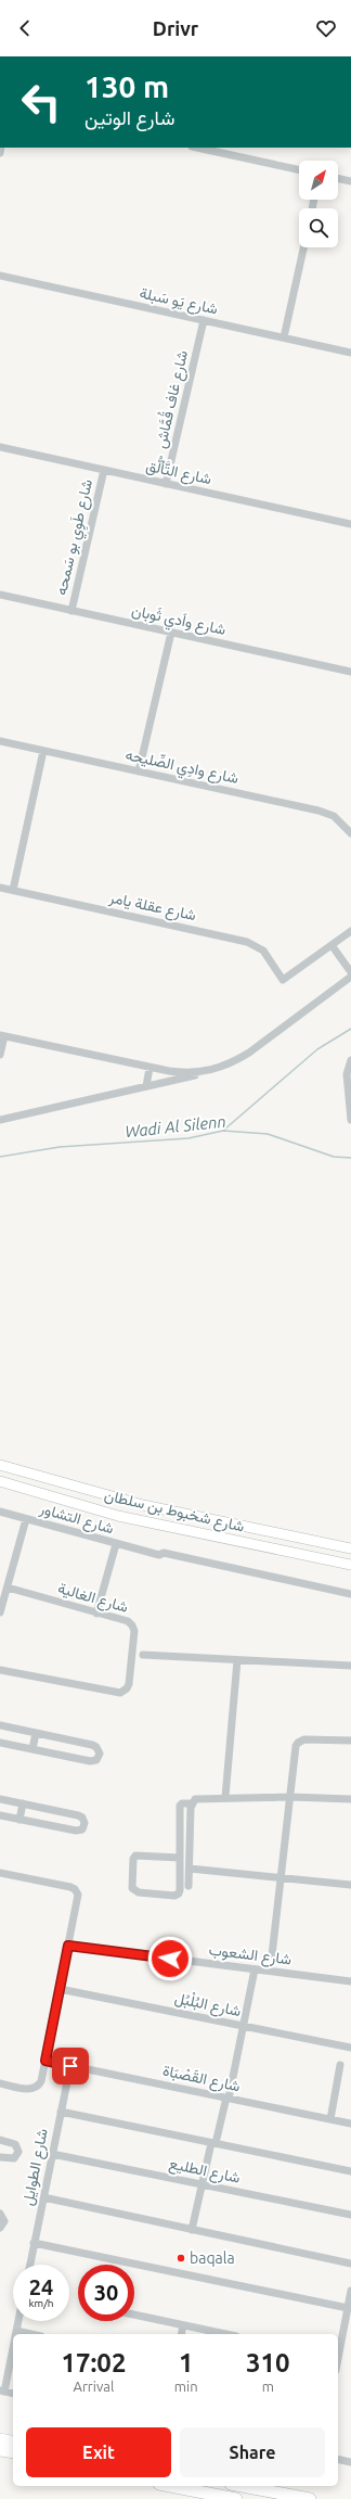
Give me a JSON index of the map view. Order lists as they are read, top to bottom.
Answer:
{
  "streets": {
    "main road": ["شارع شخبوط بن سلطان"],
    "street": [
      "شارع يَو سَبلة",
      "شارع غاف قُمَّاش",
      "شارع التَّألُّق",
      "شارع طَوِي بو سَمحه",
      "شارع واَدي ثَوبان",
      "شارع وادِي الصِّليحه",
      "شارع عقلة يامر",
      "شارع التشاور",
      "شارع الغالية",
      "شارع الشعوب",
      "شارع البُلْبُل",
      "شارع القَصْبَاة",
      "شارع الطوايل",
      "شارع الطليع"
    ]
  },
  "crossings": [
    ["شارع يَو سَبلة", "شارع غاف قُمَّاش"],
    ["شارع غاف قُمَّاش", "شارع التَّألُّق"],
    ["شارع التَّألُّق", "شارع طَوِي بو سَمحه"],
    ["شارع طَوِي بو سَمحه", "شارع واَدي ثَوبان"],
    ["شارع القَصْبَاة", "شارع الطوايل"],
    ["شارع الطوايل", "شارع الطليع"]
  ],
  "water": ["Wadi Al Silenn"],
  "places": ["baqala"],
  "north": "top right",
  "page": {
    "header": "Drivr",
    "turn": ["130 m", "شارع الوتين"],
    "speed": "24 km/h",
    "limit": "30",
    "eta": [
      "17:02",
      "Arrival",
      "1",
      "min",
      "310",
      "m"
    ],
    "buttons": ["Exit", "Share"]
  }
}
